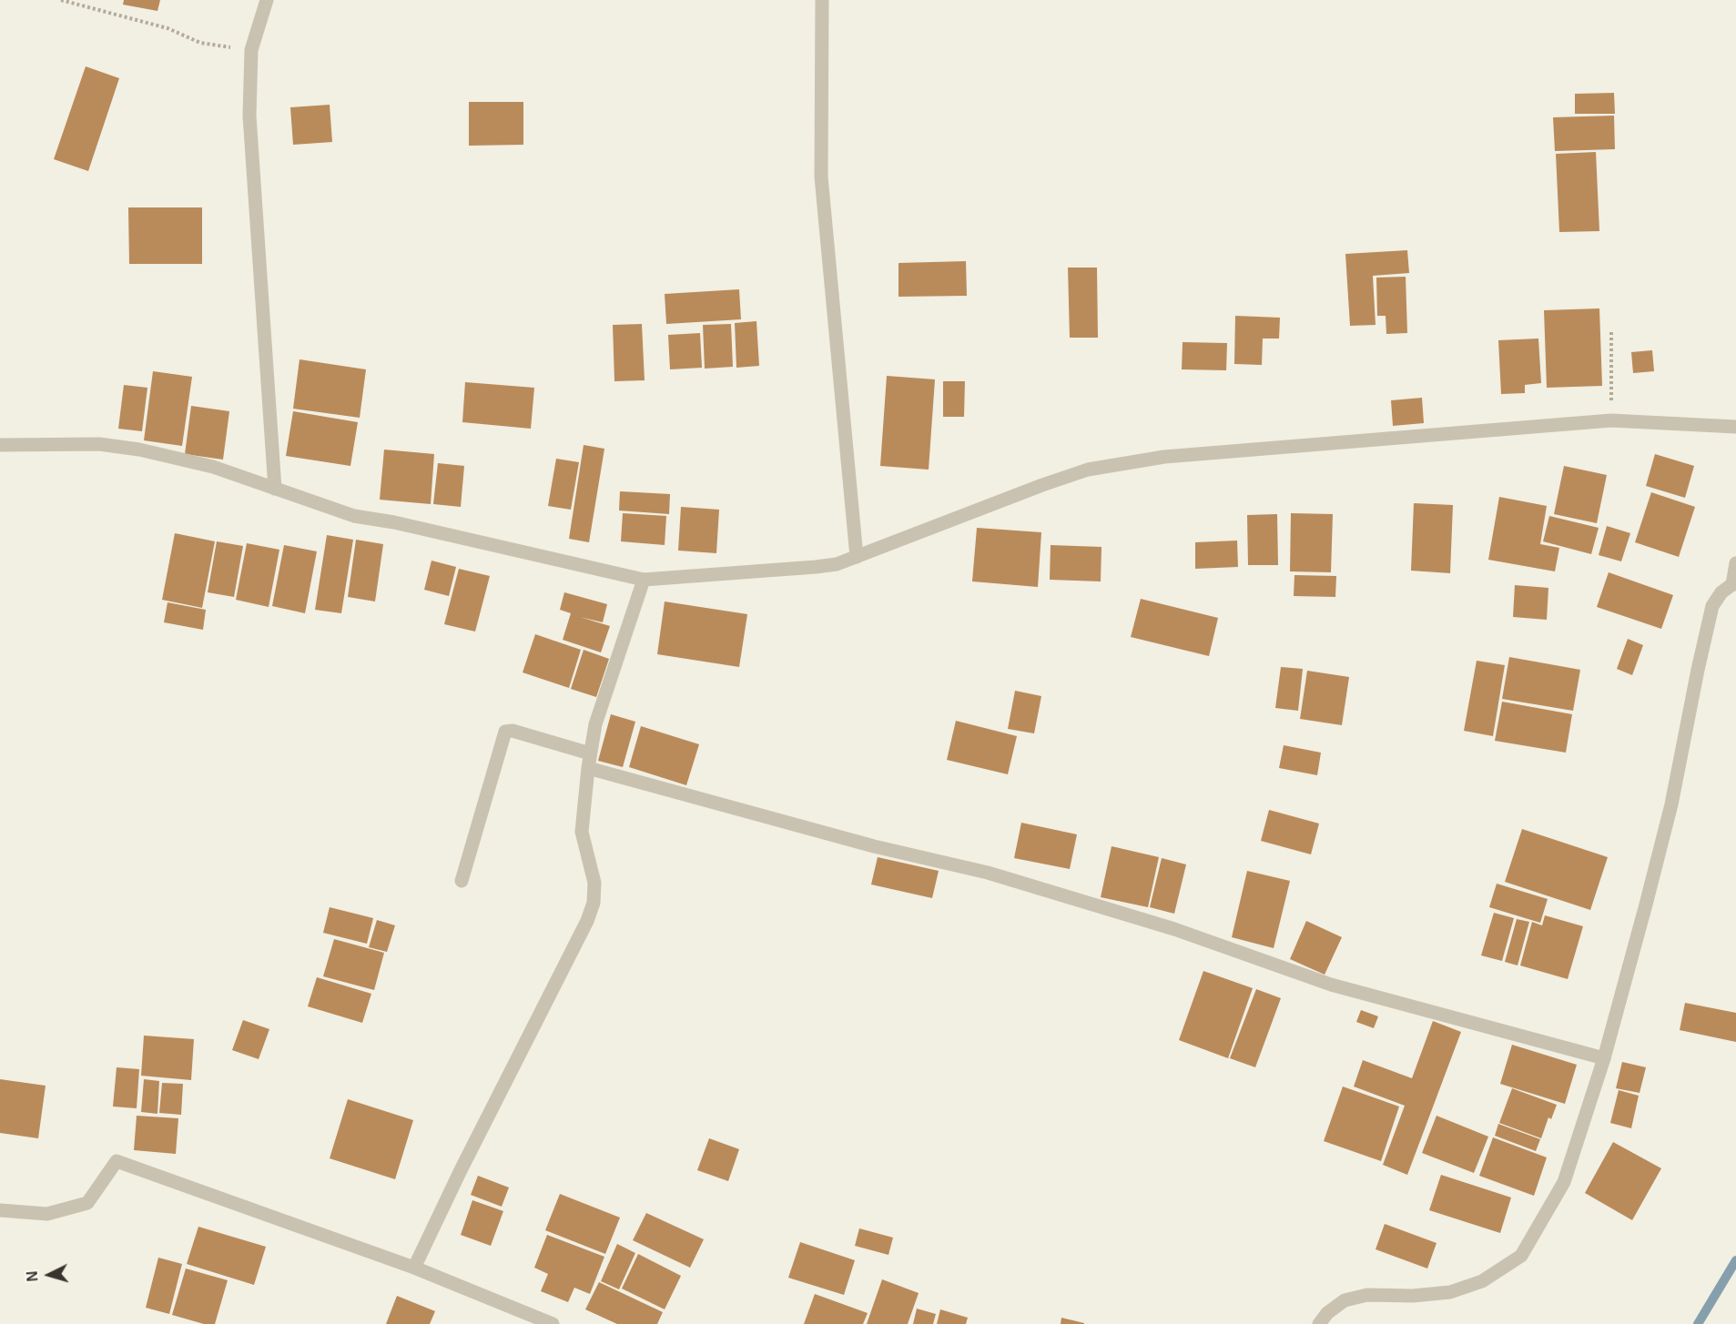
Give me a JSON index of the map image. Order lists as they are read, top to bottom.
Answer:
{
  "north": "left"
}
